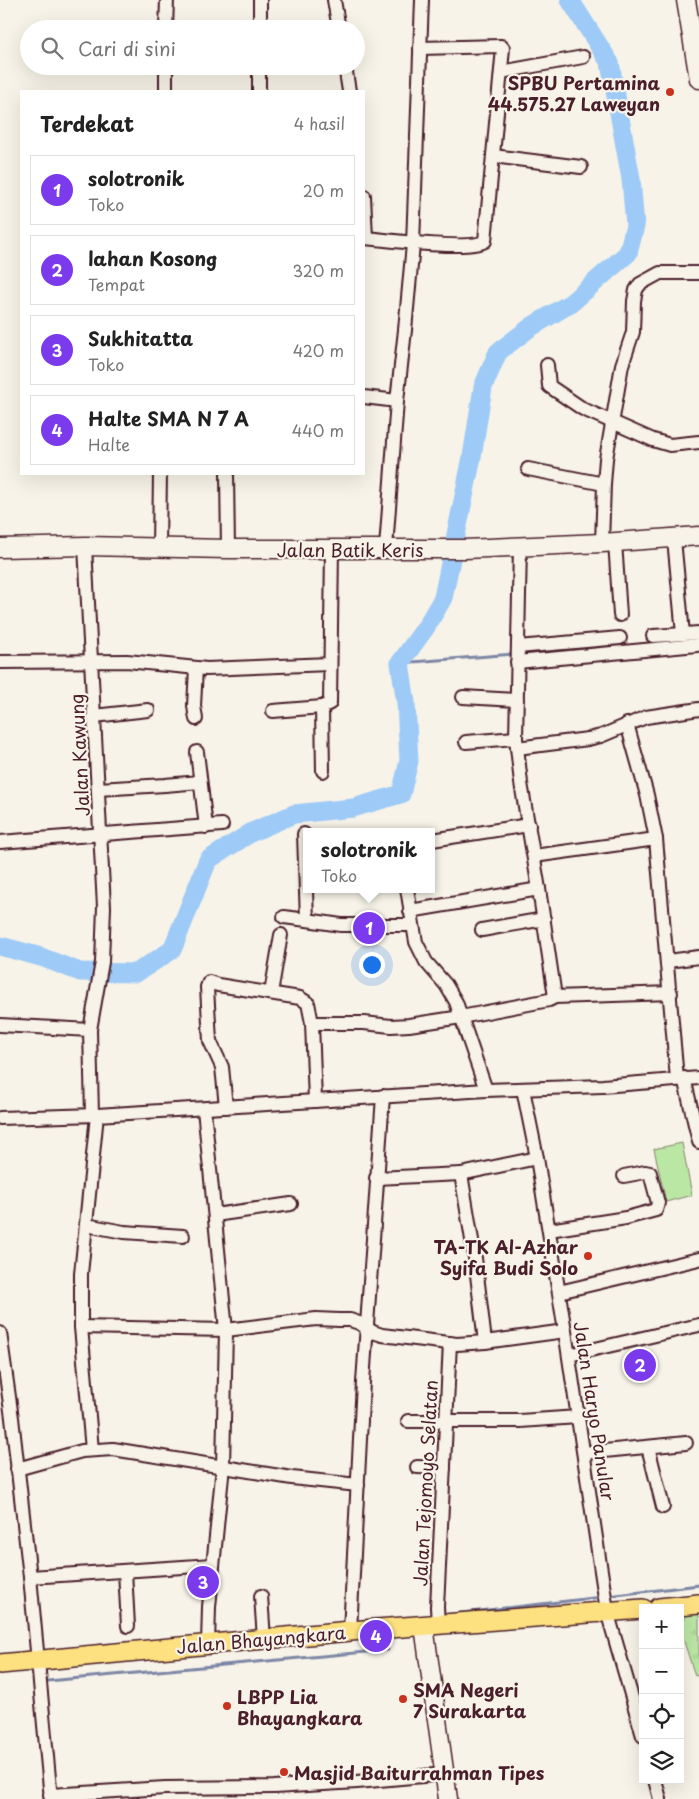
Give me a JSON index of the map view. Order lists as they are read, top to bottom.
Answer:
{
  "streets": {
    "main road": ["Jalan Bhayangkara"],
    "street": [
      "Jalan Batik Keris",
      "Jalan Kawung",
      "Jalan Haryo Panular",
      "Jalan Tejomoyo Selatan"
    ]
  },
  "crossings": [
    ["Jalan Batik Keris", "Jalan Kawung"],
    ["Jalan Haryo Panular", "Jalan Bhayangkara"],
    ["Jalan Tejomoyo Selatan", "Jalan Bhayangkara"]
  ],
  "places": [
    "SPBU Pertamina 44.575.27 Laweyan",
    "TA-TK Al-Azhar Syifa Budi Solo",
    "SMA Negeri 7 Surakarta",
    "LBPP Lia Bhayangkara",
    "Masjid Baiturrahman Tipes"
  ],
  "page": {
    "search": "Cari di sini",
    "heading": ["Terdekat", "4 hasil"],
    "list": [
      {
        "mark": "1",
        "name": "solotronik",
        "note": "Toko",
        "value": "20 m"
      },
      {
        "mark": "2",
        "name": "lahan Kosong",
        "note": "Tempat",
        "value": "320 m"
      },
      {
        "mark": "3",
        "name": "Sukhitatta",
        "note": "Toko",
        "value": "420 m"
      },
      {
        "mark": "4",
        "name": "Halte SMA N 7 A",
        "note": "Halte",
        "value": "440 m"
      }
    ],
    "popup": ["solotronik", "Toko"],
    "pins": [
      "1",
      "2",
      "3",
      "4"
    ],
    "map_buttons": ["+", "−"]
  }
}
